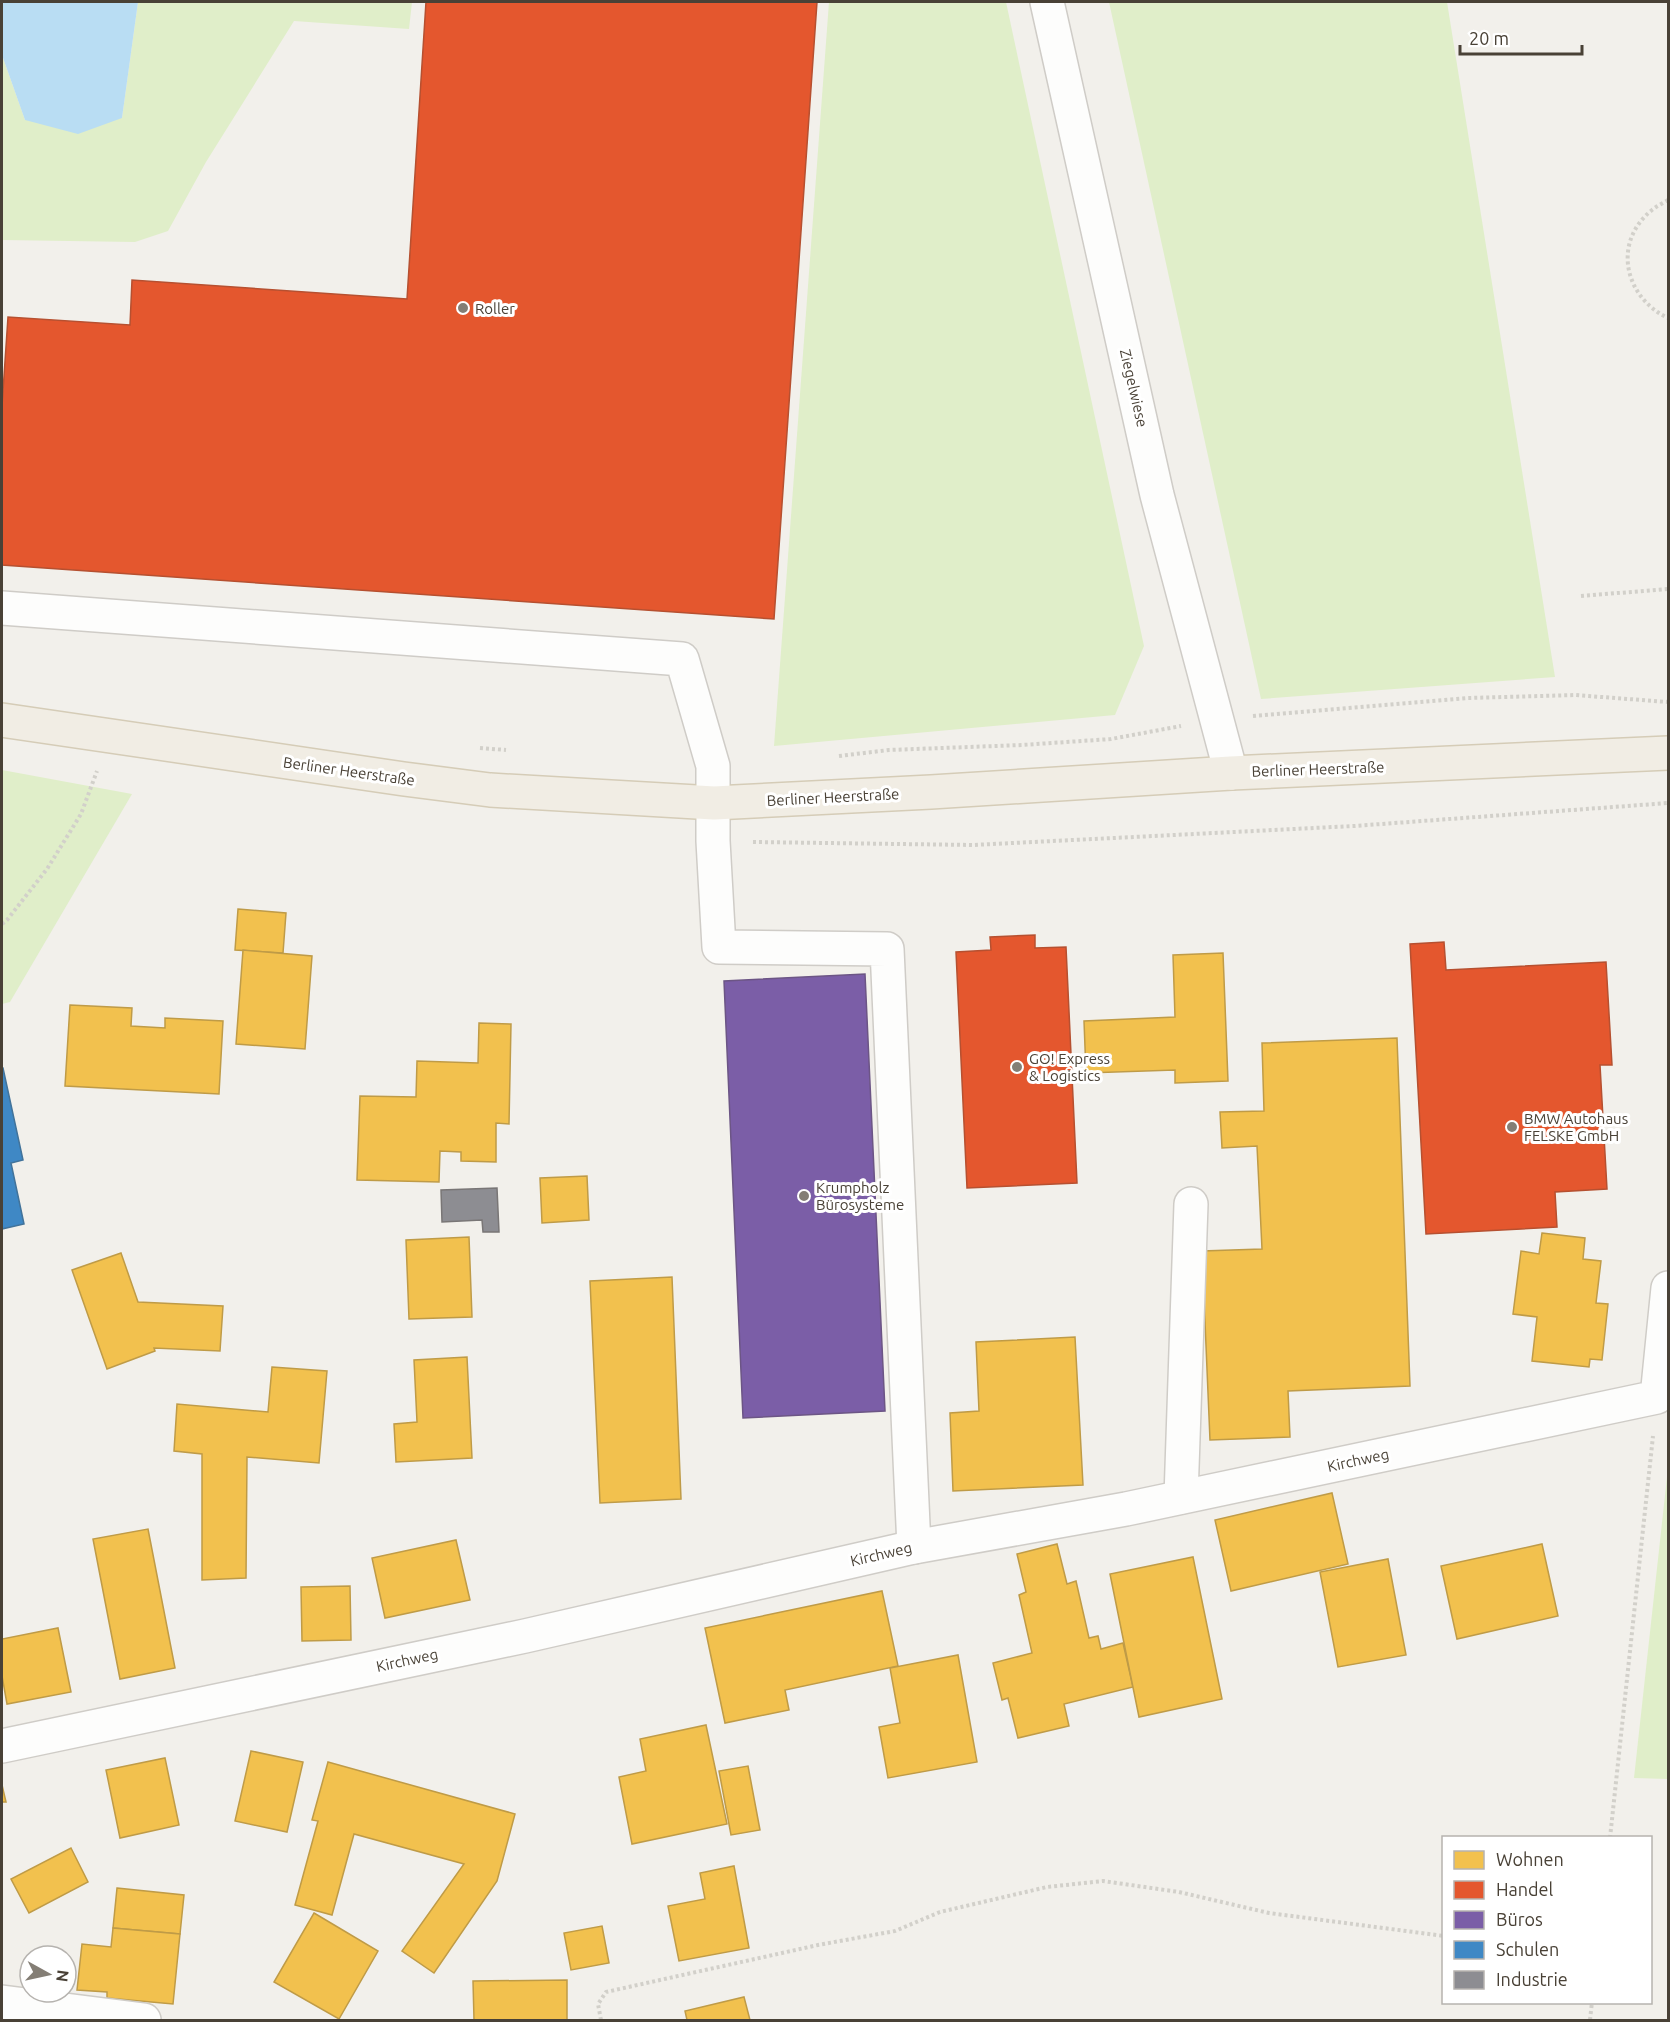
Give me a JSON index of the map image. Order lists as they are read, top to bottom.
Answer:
{
  "streets": {
    "main road": ["Berliner Heerstraße"],
    "street": ["Ziegelwiese", "Kirchweg"]
  },
  "crossings": [
    ["Ziegelwiese", "Berliner Heerstraße"]
  ],
  "places": [
    "Roller",
    "GO! Express & Logistics",
    "BMW Autohaus FELSKE GmbH",
    "Krumpholz Bürosysteme"
  ],
  "legend": [
    "Wohnen",
    "Handel",
    "Büros",
    "Schulen",
    "Industrie"
  ],
  "scale_bar": "20 m",
  "north": "right"
}
